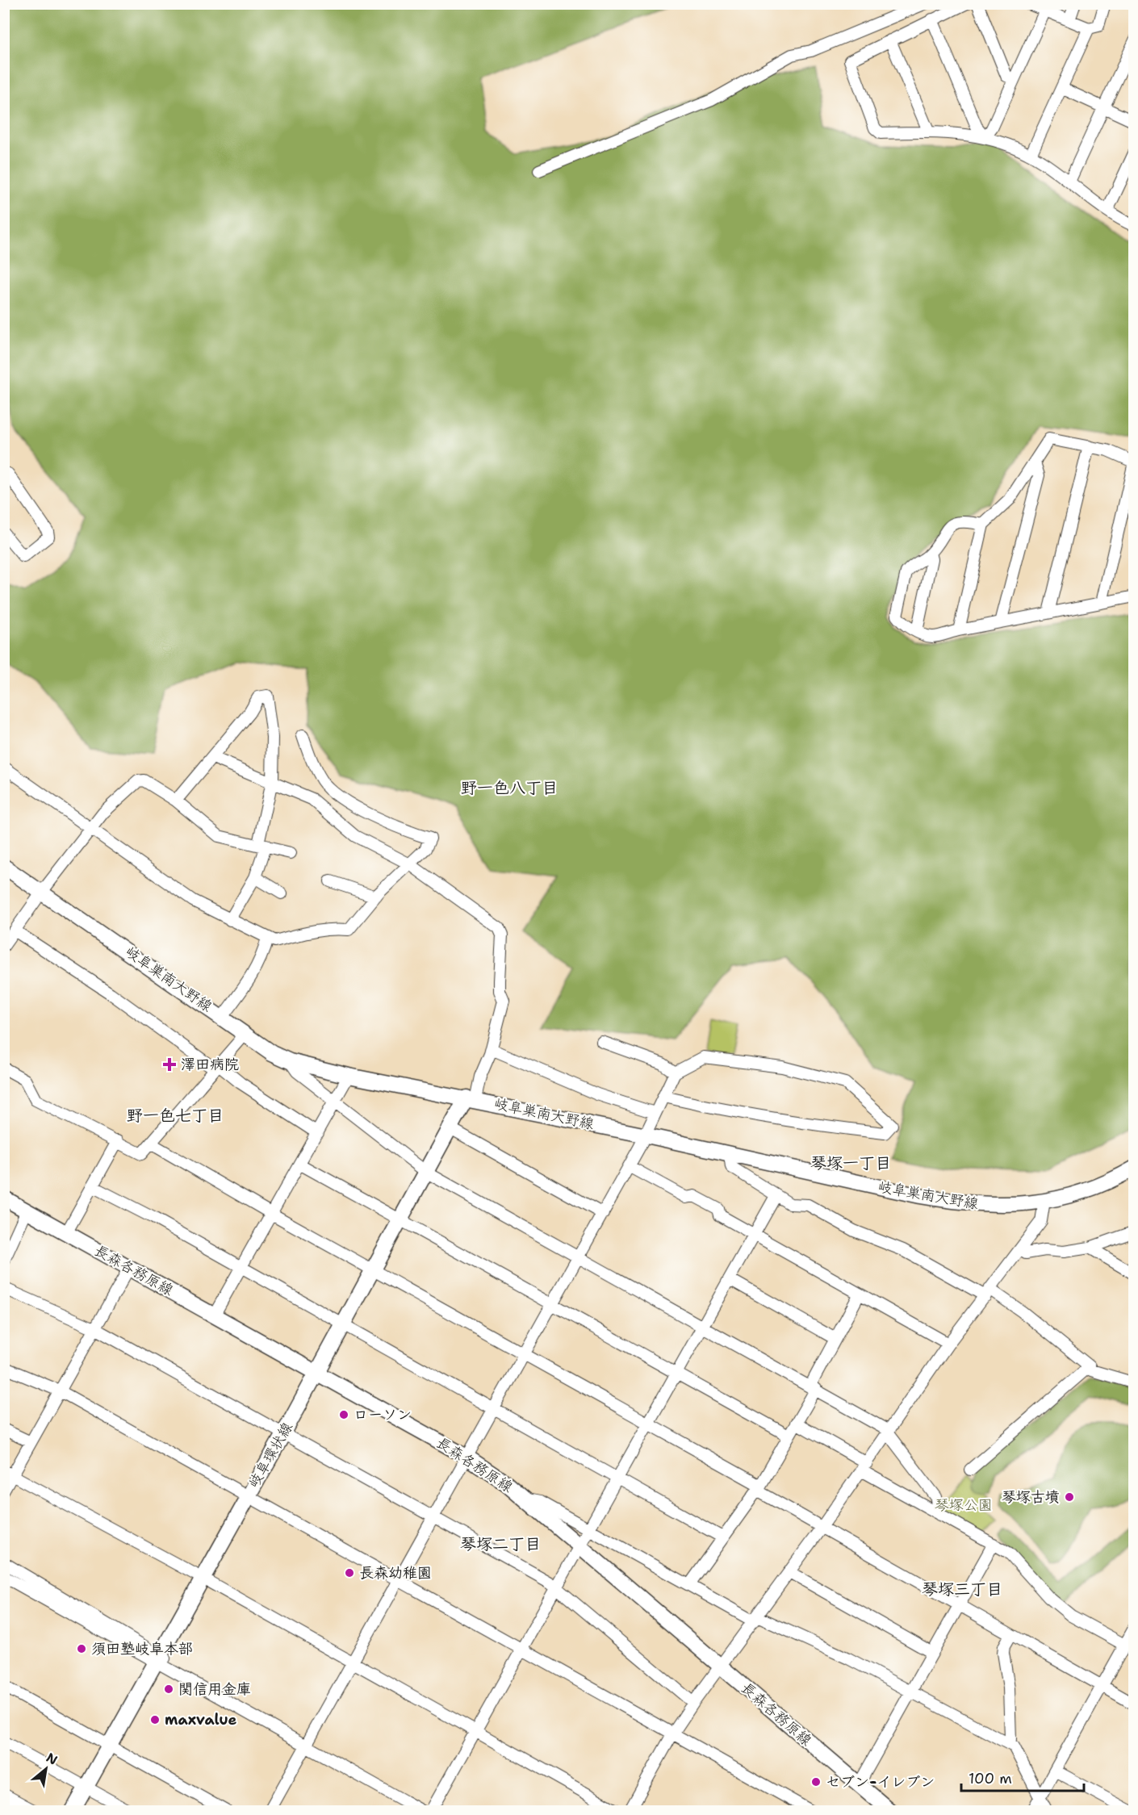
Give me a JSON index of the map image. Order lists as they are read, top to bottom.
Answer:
{
  "streets": {
    "main road": ["岐阜巣南大野線", "長森各務原線", "岐阜環状線"]
  },
  "crossings": [
    ["岐阜巣南大野線", "岐阜環状線"],
    ["長森各務原線", "岐阜環状線"]
  ],
  "districts": [
    "野一色八丁目",
    "野一色七丁目",
    "琴塚一丁目",
    "琴塚二丁目",
    "琴塚三丁目"
  ],
  "parks": ["琴塚公園"],
  "places": {
    "health": ["澤田病院"],
    "other": [
      "ローソン",
      "琴塚古墳",
      "長森幼稚園",
      "須田塾岐阜本部",
      "関信用金庫",
      "maxvalue",
      "セブン-イレブン"
    ]
  },
  "scale_bar": "100 m",
  "north": "top right"
}
